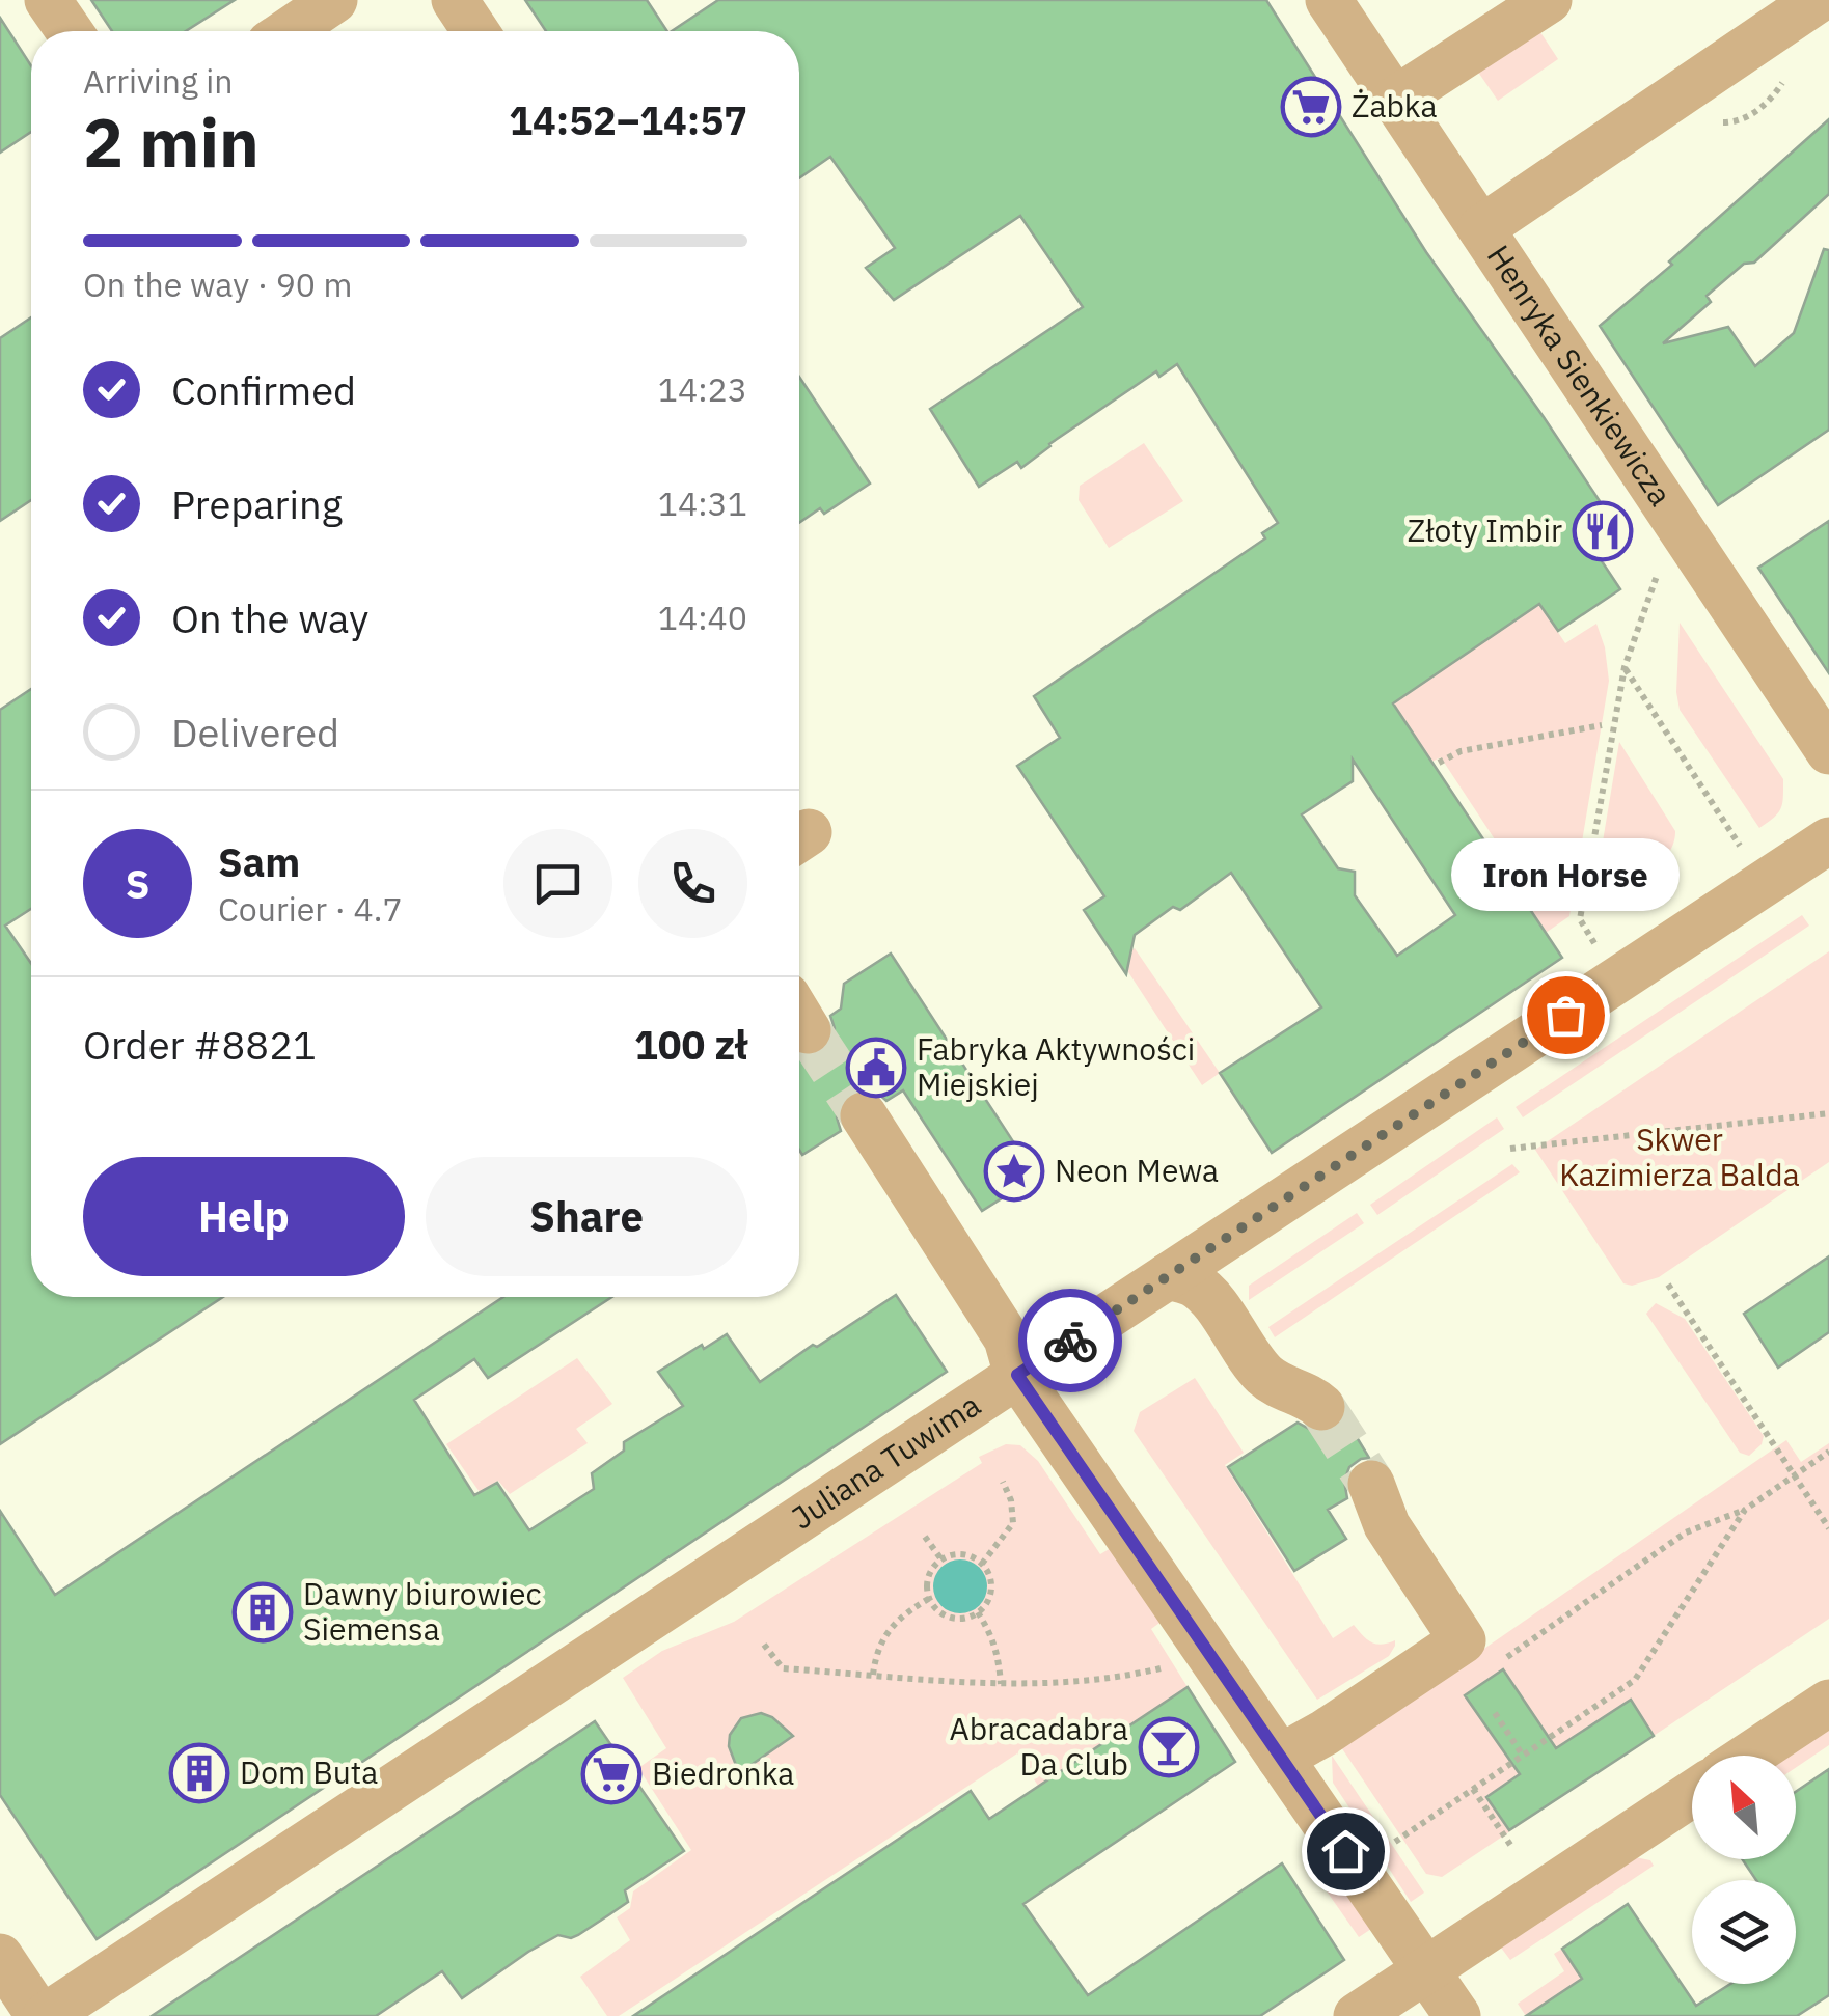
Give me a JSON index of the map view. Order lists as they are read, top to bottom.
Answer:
{
  "streets": {
    "street": ["Henryka Sienkiewicza", "Juliana Tuwima"]
  },
  "parks": ["Skwer Kazimierza Balda"],
  "places": {
    "supermarket": ["Żabka", "Biedronka"],
    "restaurant": ["Złoty Imbir"],
    "other": ["Iron Horse"],
    "public building": ["Fabryka Aktywności Miejskiej"],
    "place": ["Neon Mewa"],
    "building": ["Dawny biurowiec Siemensa", "Dom Buta"],
    "bar": ["Abracadabra Da Club"]
  },
  "north": "top left",
  "page": {
    "heading": ["2 min", "Arriving in", "14:52–14:57"],
    "panel": [
      "Sam",
      "Courier · 4.7",
      "Order #8821",
      "100 zł"
    ],
    "bar": "On the way · 90 m",
    "list": [
      ["Confirmed", "14:23"],
      ["Preparing", "14:31"],
      ["On the way", "14:40"],
      "Delivered"
    ],
    "round": "S",
    "bubble": "Iron Horse",
    "buttons": ["Help", "Share"]
  }
}
